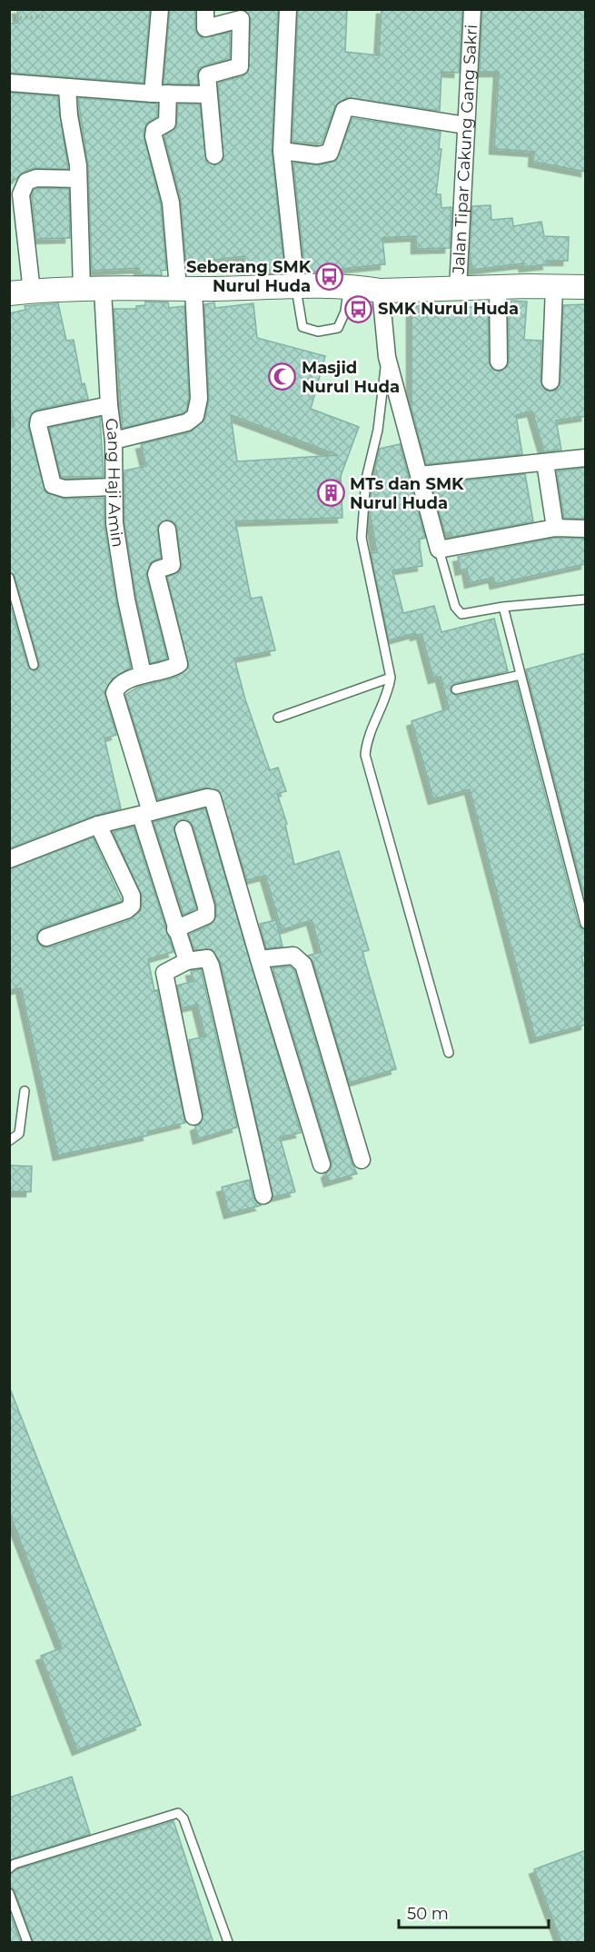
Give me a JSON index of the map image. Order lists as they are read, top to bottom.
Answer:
{
  "streets": {
    "street": ["Jalan Tipar Cakung Gang Sakri", "Gang Haji Amin"]
  },
  "places": {
    "bus stop": ["Seberang SMK Nurul Huda", "SMK Nurul Huda"],
    "mosque": ["Masjid Nurul Huda"],
    "building": ["MTs dan SMK Nurul Huda"]
  },
  "scale_bar": "50 m"
}
